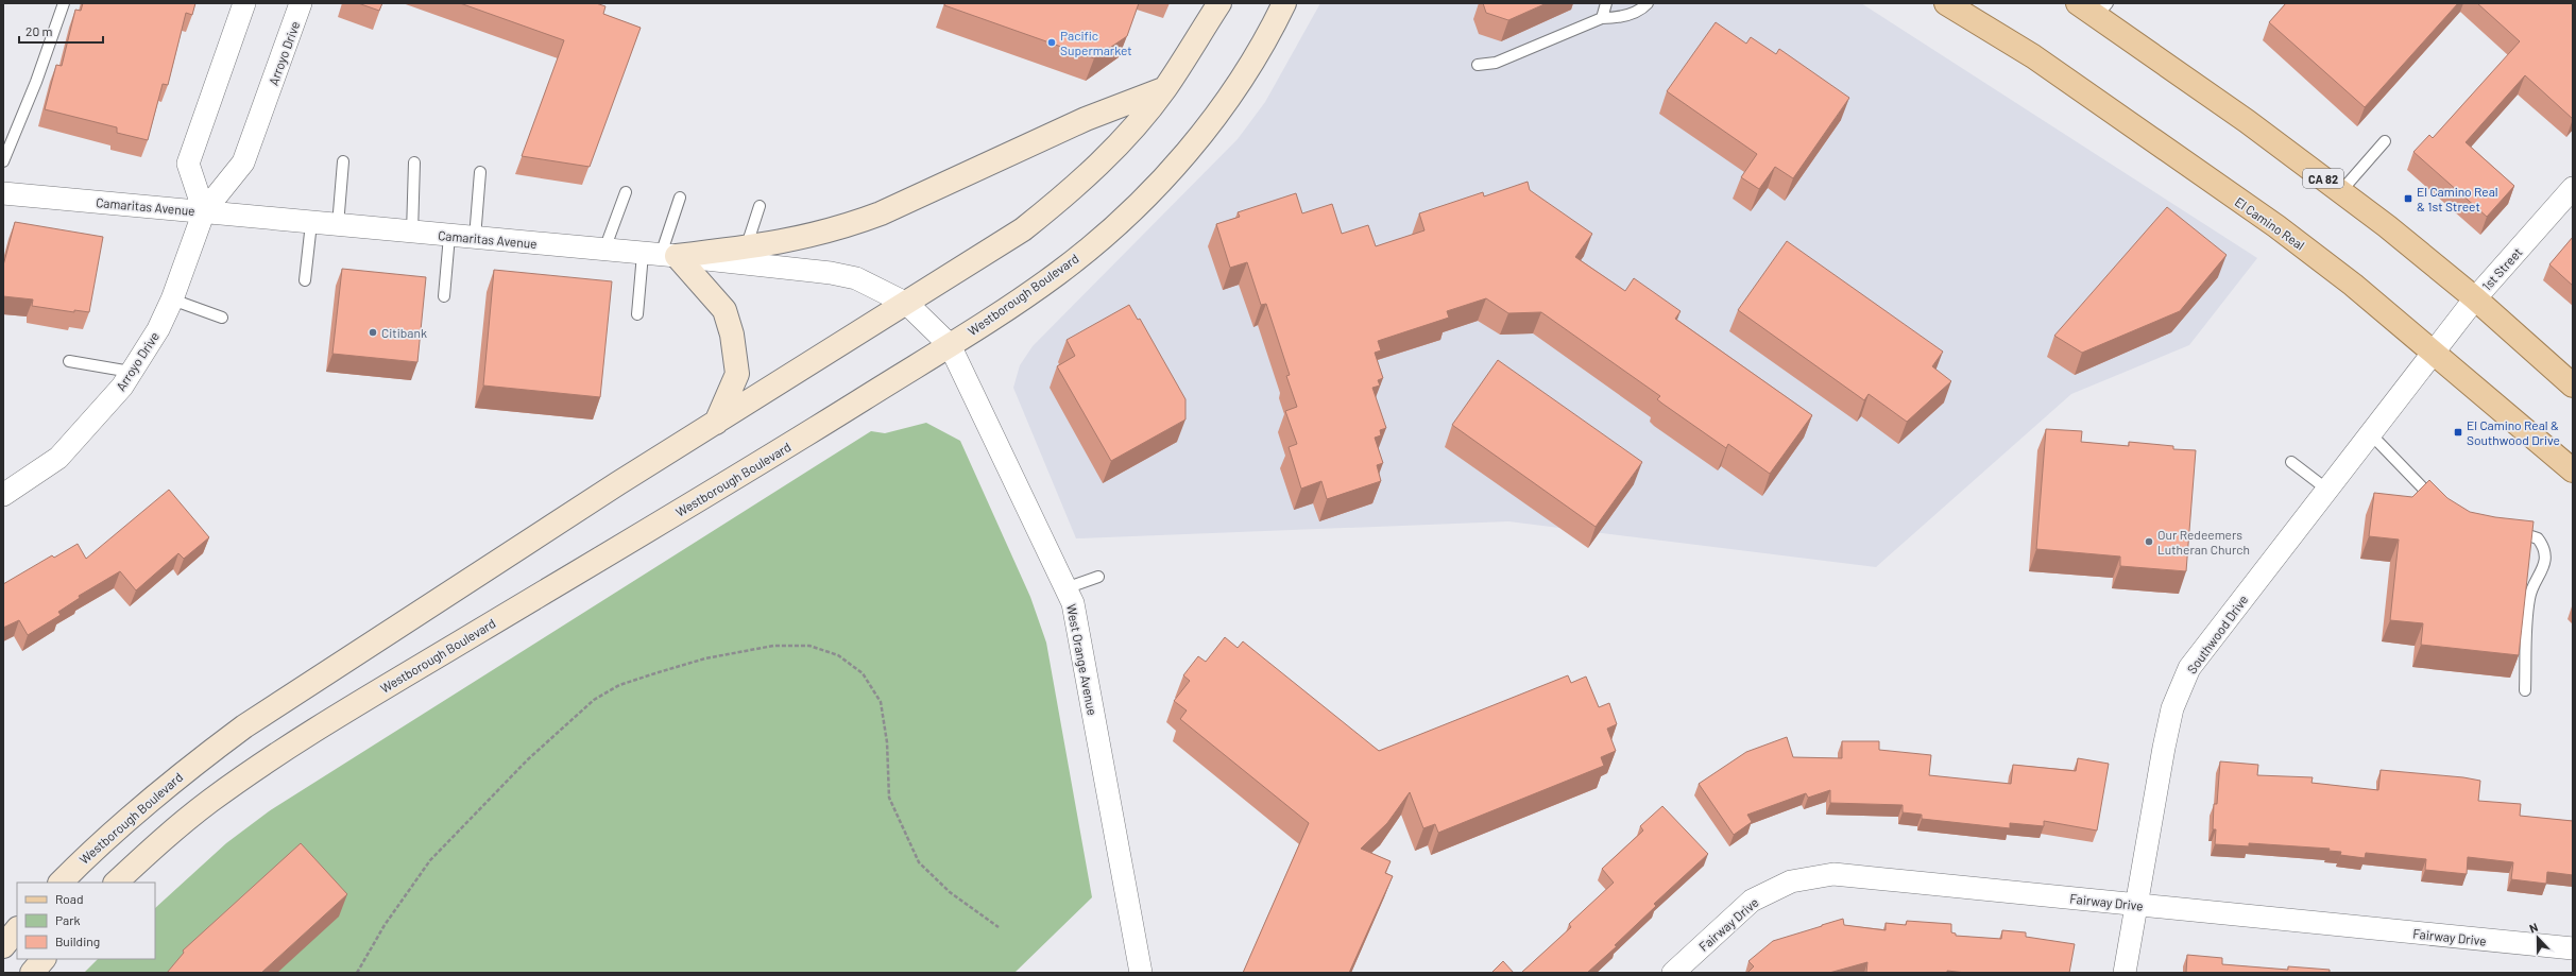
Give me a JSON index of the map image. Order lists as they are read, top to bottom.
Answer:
{
  "streets": {
    "main road": ["CA 82", "El Camino Real", "Westborough Boulevard"],
    "street": [
      "Arroyo Drive",
      "Camaritas Avenue",
      "1st Street",
      "Southwood Drive",
      "West Orange Avenue",
      "Fairway Drive"
    ]
  },
  "crossings": [
    ["Arroyo Drive", "Camaritas Avenue"],
    ["CA 82", "1st Street"],
    ["Camaritas Avenue", "Westborough Boulevard"],
    ["Camaritas Avenue", "West Orange Avenue"],
    ["El Camino Real", "1st Street"],
    ["El Camino Real", "Southwood Drive"],
    ["1st Street", "Southwood Drive"],
    ["Westborough Boulevard", "West Orange Avenue"],
    ["Southwood Drive", "Fairway Drive"]
  ],
  "places": {
    "other": ["Pacific Supermarket", "Citibank", "Our Redeemers Lutheran Church"],
    "transit": ["El Camino Real & 1st Street", "El Camino Real & Southwood Drive"]
  },
  "legend": ["Road", "Park", "Building"],
  "scale_bar": "20 m",
  "north": "top"
}
